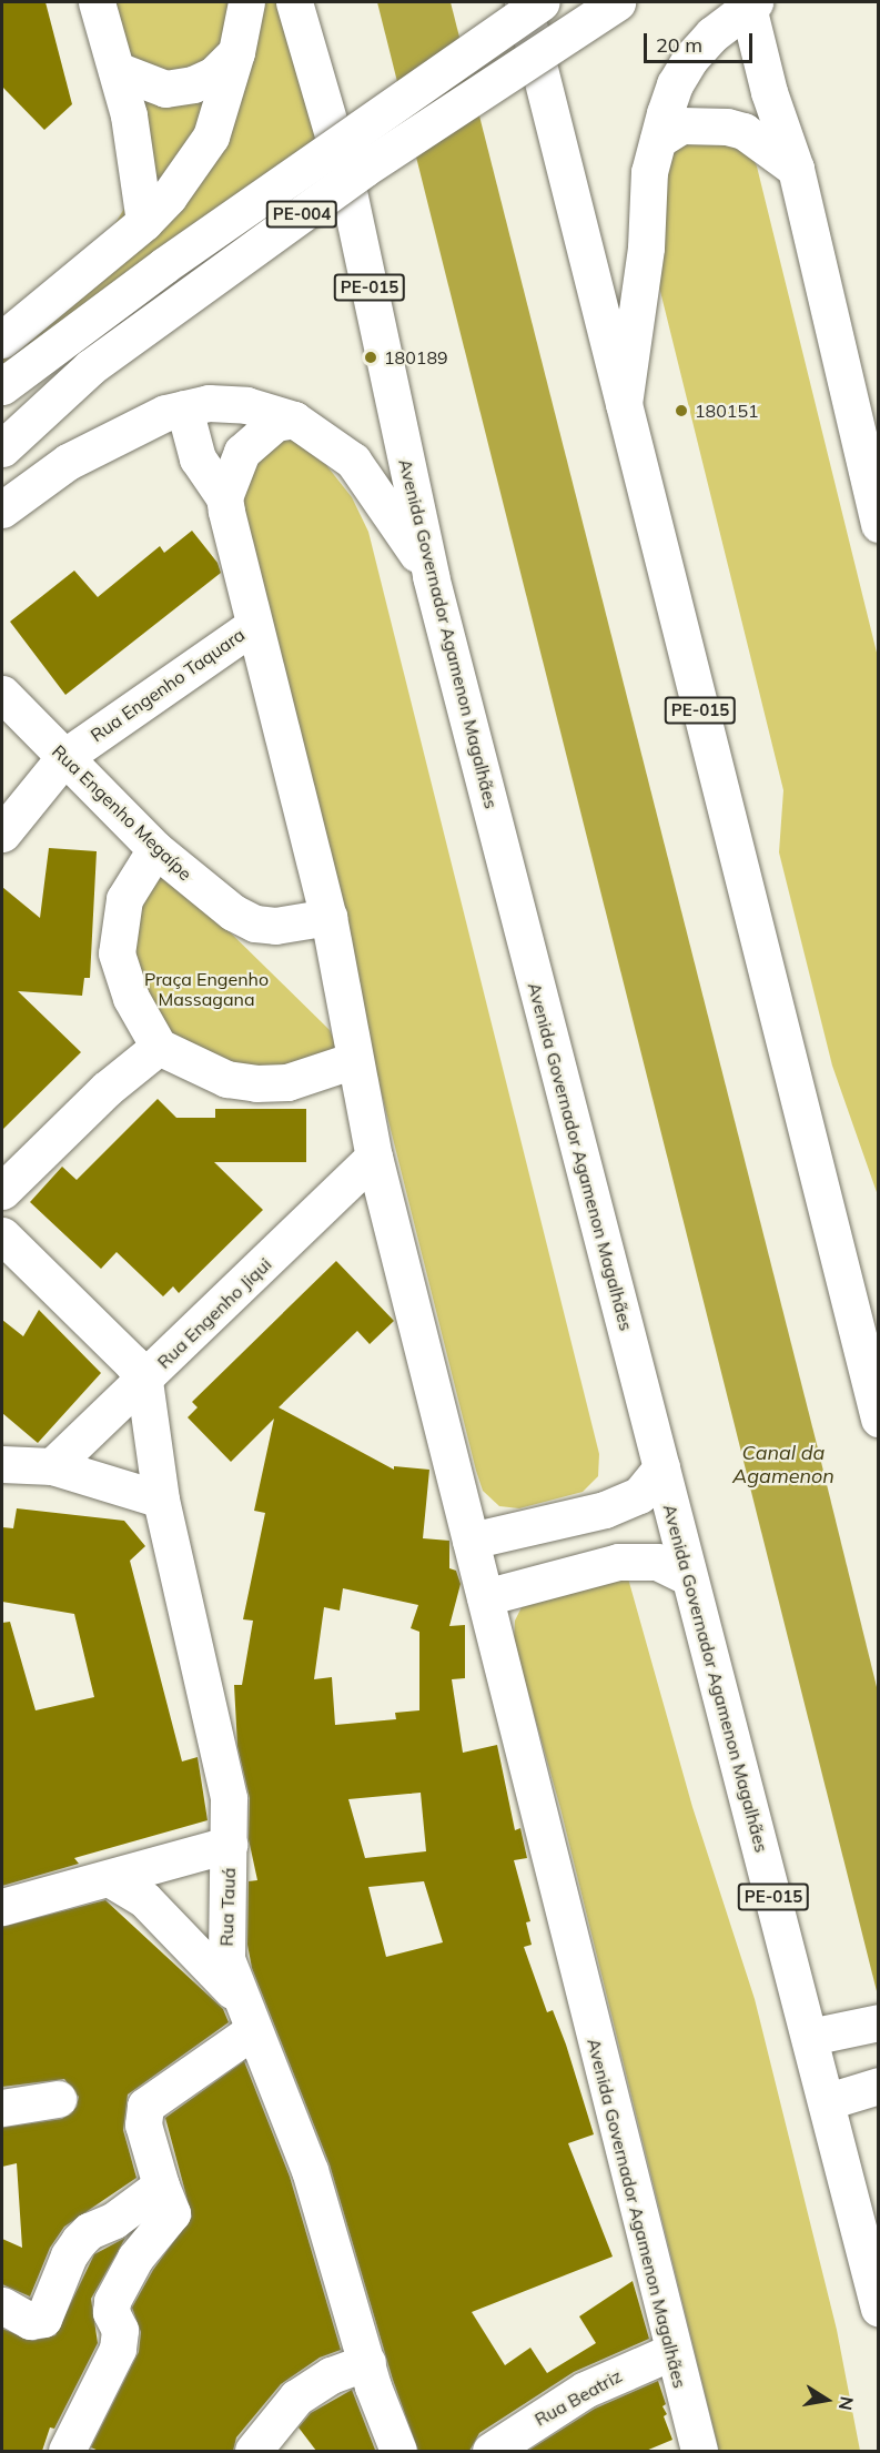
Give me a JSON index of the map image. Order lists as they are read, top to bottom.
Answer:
{
  "streets": {
    "main road": [
      "PE-004",
      "PE-015",
      "Avenida Governador Agamenon Magalhães",
      "Rua Engenho Taquara",
      "Rua Engenho Megaípe",
      "Rua Engenho Jiqui",
      "Rua Tauá",
      "Rua Beatriz"
    ]
  },
  "crossings": [
    ["Avenida Governador Agamenon Magalhães", "Rua Engenho Taquara"],
    ["Avenida Governador Agamenon Magalhães", "Rua Engenho Megaípe"],
    ["Avenida Governador Agamenon Magalhães", "Rua Engenho Jiqui"],
    ["Avenida Governador Agamenon Magalhães", "Rua Beatriz"],
    ["Rua Engenho Taquara", "Rua Engenho Megaípe"],
    ["Rua Engenho Jiqui", "Rua Tauá"]
  ],
  "water": ["Canal da Agamenon"],
  "parks": ["Praça Engenho Massagana"],
  "places": ["180189", "180151"],
  "scale_bar": "20 m",
  "north": "right"
}
